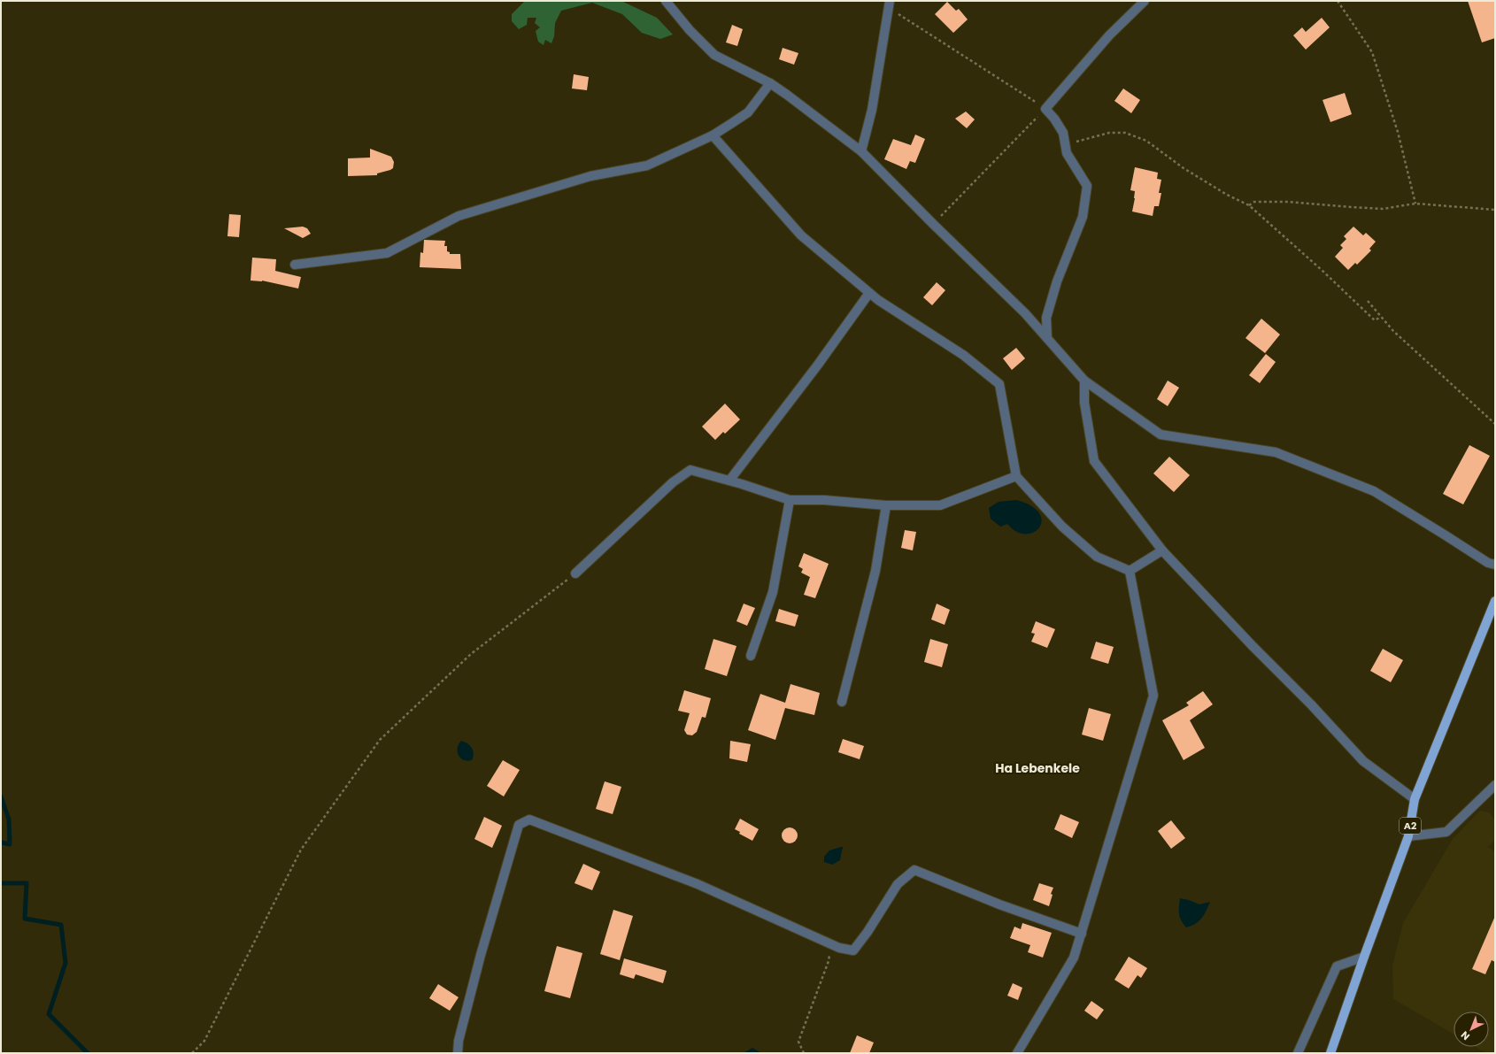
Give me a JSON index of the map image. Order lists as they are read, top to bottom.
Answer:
{
  "streets": {
    "main road": ["A2"]
  },
  "districts": ["Ha Lebenkele"],
  "north": "bottom left"
}
